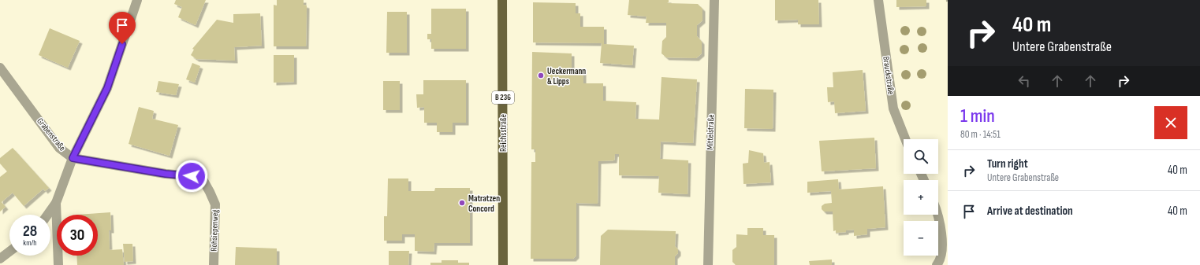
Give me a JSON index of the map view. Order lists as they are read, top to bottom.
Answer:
{
  "streets": {
    "main road": ["B 236", "Reichsstraße"],
    "street": [
      "Brauckstraße",
      "Mittelstraße",
      "Grabenstraße",
      "Rohsiepenweg"
    ]
  },
  "crossings": [
    ["Grabenstraße", "Rohsiepenweg"]
  ],
  "places": ["Ueckermann & Lipps", "Matratzen Concord"],
  "page": {
    "turn": ["40 m", "Untere Grabenstraße"],
    "heading": ["1 min", "80 m · 14:51"],
    "map_buttons": ["+", "−"],
    "list": [
      {
        "name": "Turn right",
        "note": "Untere Grabenstraße",
        "value": "40 m"
      },
      {
        "name": "Arrive at destination",
        "value": "40 m"
      }
    ],
    "speed": "28 km/h",
    "limit": "30"
  }
}
